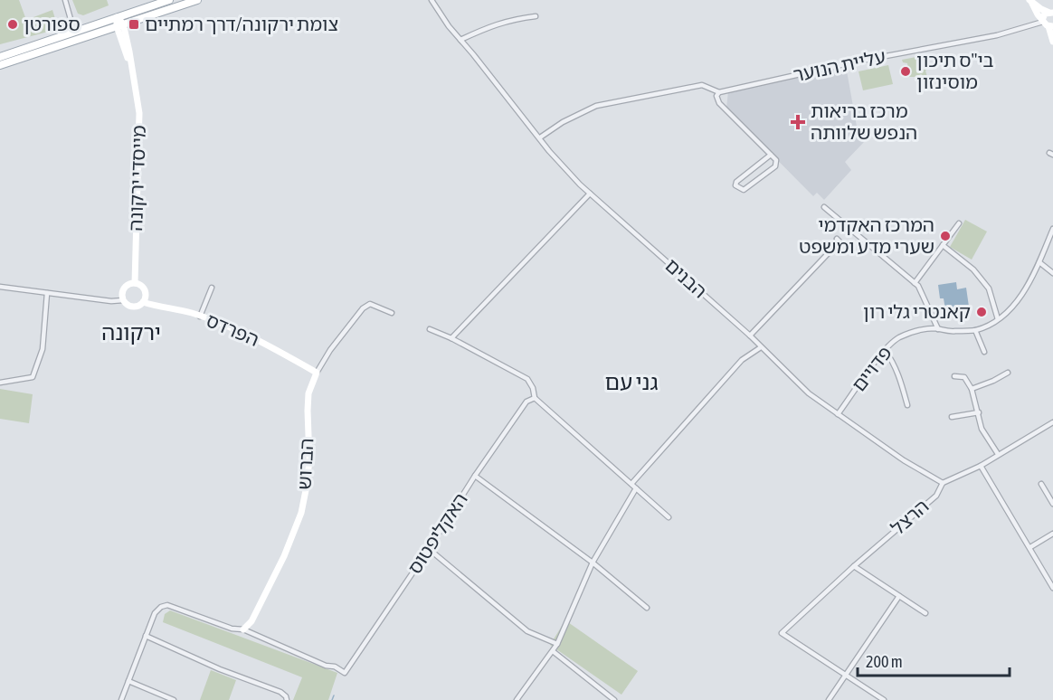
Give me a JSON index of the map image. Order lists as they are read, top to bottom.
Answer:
{
  "streets": {
    "street": [
      "עליית הנוער",
      "מייסדי ירקונה",
      "הבנים",
      "הפרדס",
      "פדויים",
      "הברוש",
      "הרצל",
      "האקליפטוס"
    ]
  },
  "crossings": [
    ["מייסדי ירקונה", "הפרדס"],
    ["הבנים", "פדויים"],
    ["הבנים", "הרצל"],
    ["הפרדס", "הברוש"],
    ["הברוש", "האקליפטוס"]
  ],
  "districts": ["ירקונה", "גני עם"],
  "places": {
    "other": [
      "ספורטן",
      "בי\"ס תיכון מוסינזון",
      "המרכז האקדמי שערי מדע ומשפט",
      "קאנטרי גלי רון"
    ],
    "transit": ["צומת ירקונה/דרך רמתיים"],
    "health": ["מרכז בריאות הנפש שלוותה"]
  },
  "scale_bar": "200 m"
}
